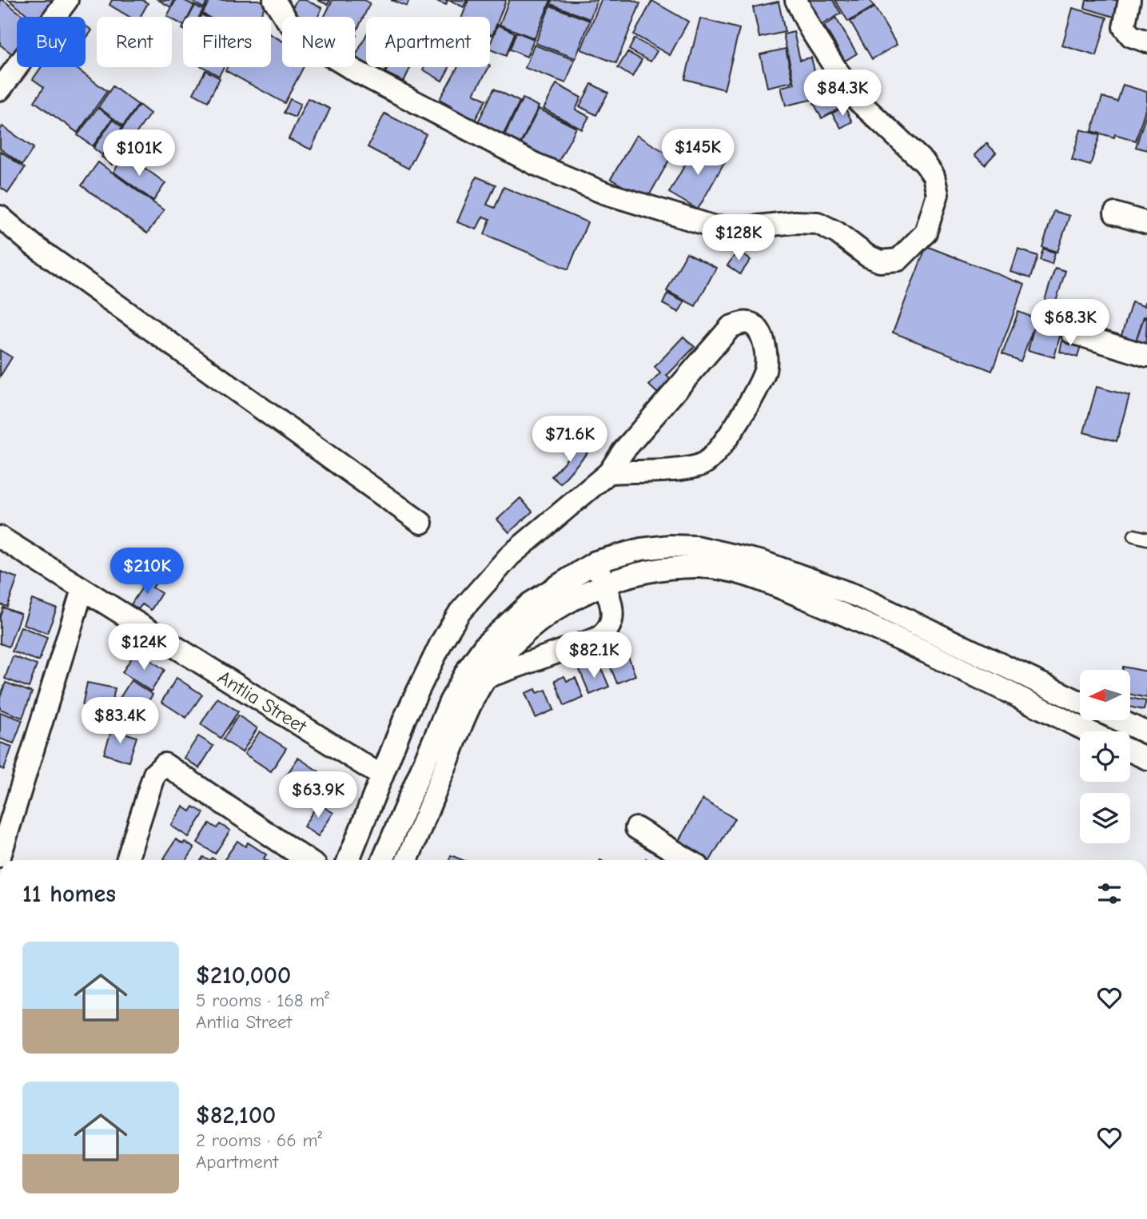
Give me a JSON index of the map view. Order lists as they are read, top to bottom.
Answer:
{
  "streets": {
    "street": ["Antlia Street"]
  },
  "north": "left",
  "page": {
    "chip": [
      "Buy",
      "Rent",
      "Filters",
      "New",
      "Apartment"
    ],
    "price": [
      "$84.3K",
      "$145K",
      "$101K",
      "$128K",
      "$68.3K",
      "$71.6K",
      "$210K",
      "$124K",
      "$82.1K",
      "$83.4K",
      "$63.9K"
    ],
    "heading": "11 homes",
    "list": [
      {
        "name": "$210,000",
        "note": "5 rooms · 168 m² · Antlia Street"
      },
      {
        "name": "$82,100",
        "note": "2 rooms · 66 m² · Apartment"
      }
    ]
  }
}
